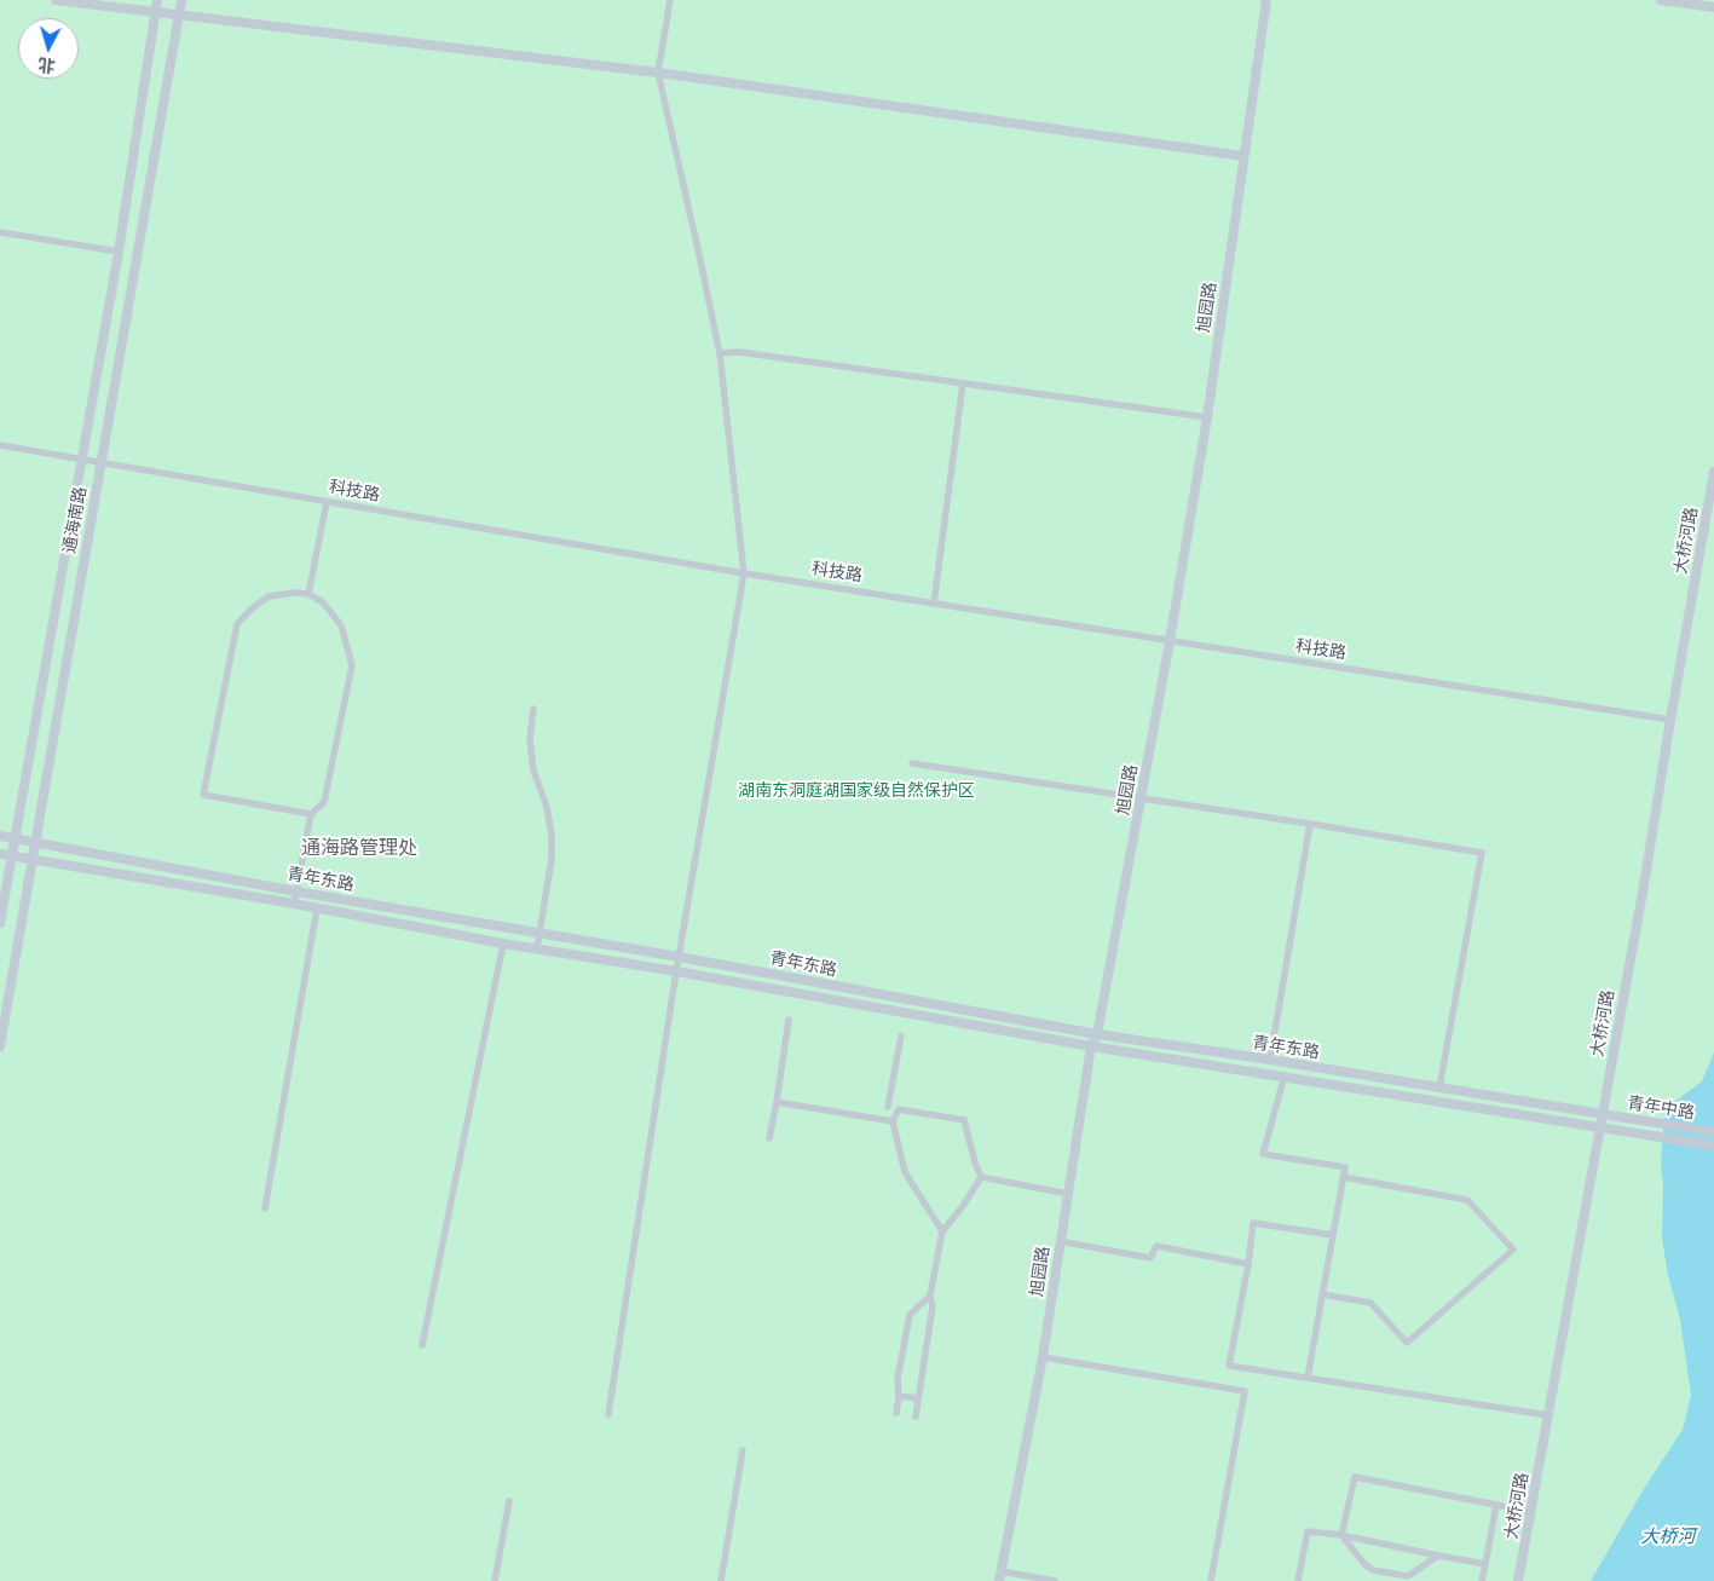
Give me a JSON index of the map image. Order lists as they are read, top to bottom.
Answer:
{
  "streets": {
    "street": [
      "旭园路",
      "科技路",
      "通海南路",
      "大桥河路",
      "青年东路",
      "青年中路"
    ]
  },
  "crossings": [
    ["旭园路", "科技路"],
    ["旭园路", "青年东路"],
    ["科技路", "通海南路"],
    ["科技路", "大桥河路"],
    ["通海南路", "青年东路"],
    ["大桥河路", "青年东路"],
    ["大桥河路", "青年中路"],
    ["青年东路", "青年中路"]
  ],
  "districts": ["通海路管理处"],
  "water": ["大桥河"],
  "parks": ["湖南东洞庭湖国家级自然保护区"],
  "north": "bottom"
}
